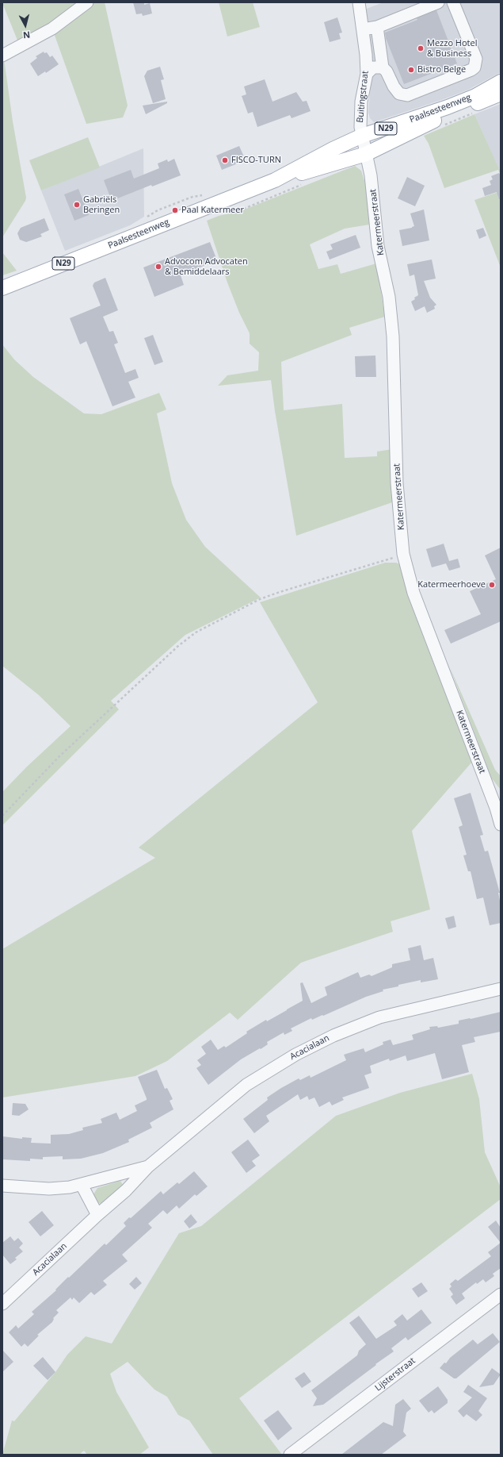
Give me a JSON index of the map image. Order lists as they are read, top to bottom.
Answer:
{
  "streets": {
    "main road": ["Paalsesteenweg", "N29"],
    "street": [
      "Buitingstraat",
      "Katermeerstraat",
      "Acacialaan",
      "Lijsterstraat"
    ]
  },
  "crossings": [
    ["Buitingstraat", "Paalsesteenweg"],
    ["Buitingstraat", "Katermeerstraat"],
    ["Paalsesteenweg", "Katermeerstraat"]
  ],
  "places": [
    "Mezzo Hotel & Business",
    "Bistro Belge",
    "FISCO-TURN",
    "Gabriëls Beringen",
    "Paal Katermeer",
    "Advocom Advocaten & Bemiddelaars",
    "Katermeerhoeve"
  ],
  "north": "bottom"
}
